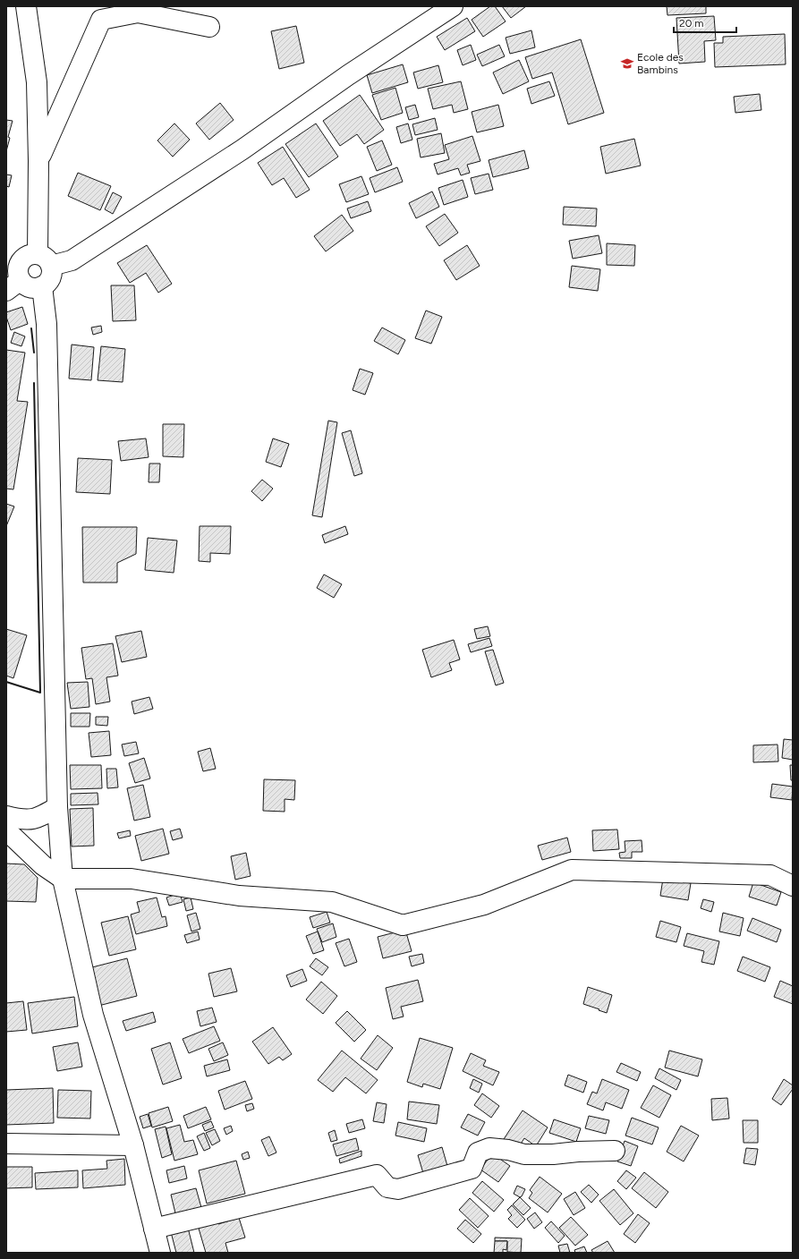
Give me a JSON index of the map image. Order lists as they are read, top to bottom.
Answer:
{
  "places": {
    "school or university": ["Ecole des Bambins"]
  },
  "scale_bar": "20 m"
}
